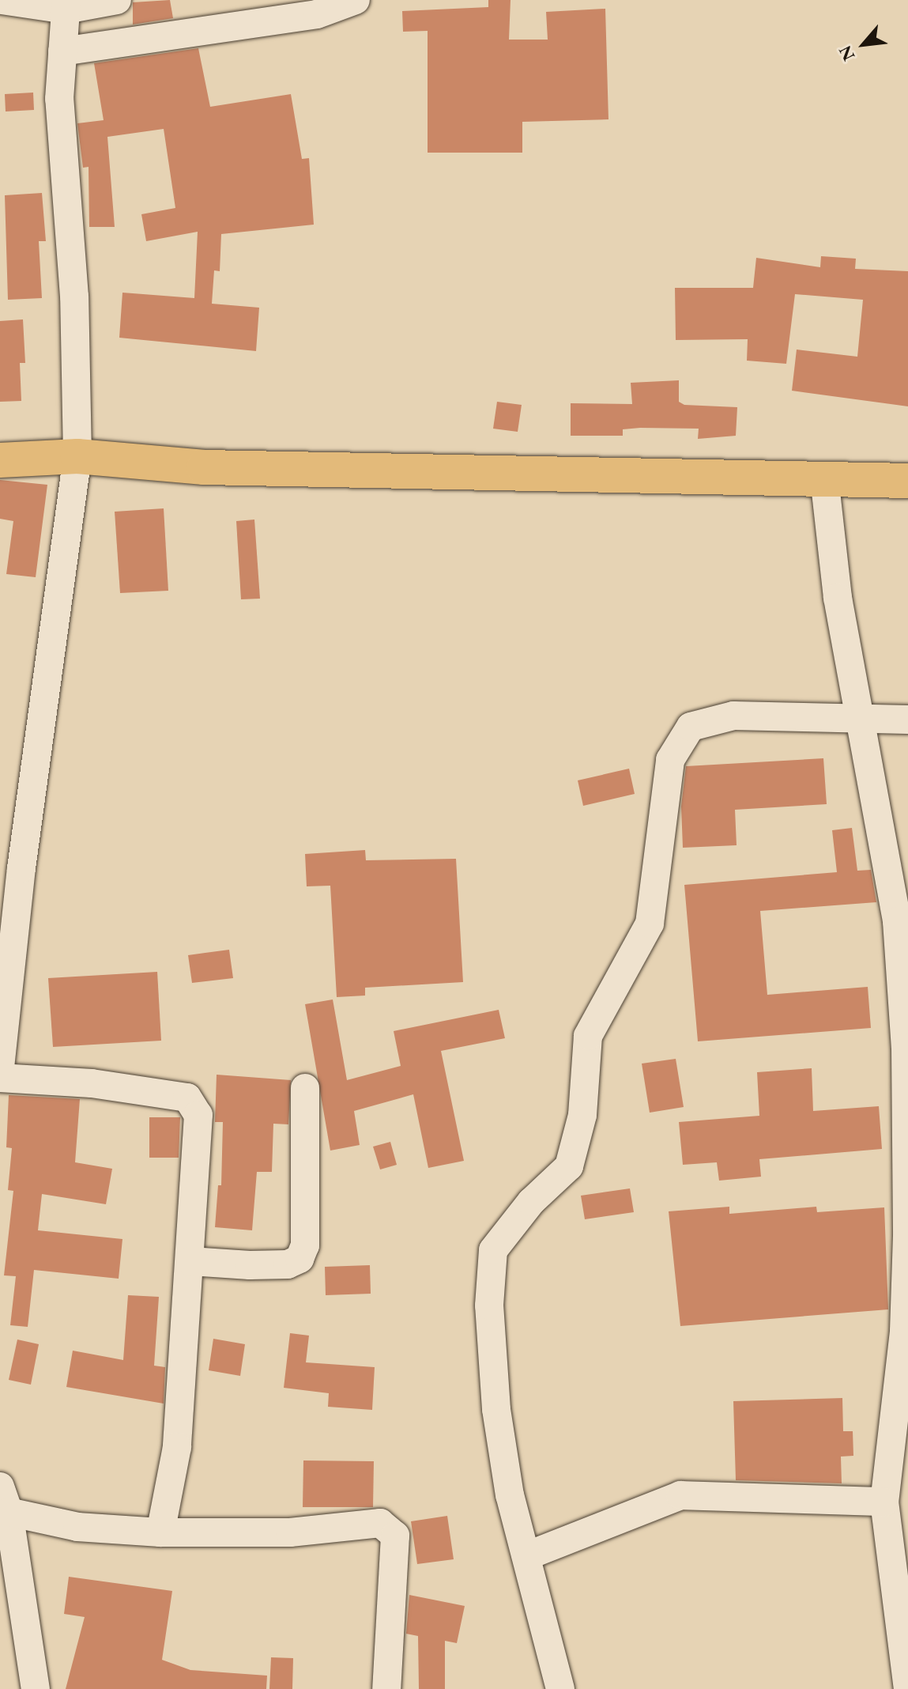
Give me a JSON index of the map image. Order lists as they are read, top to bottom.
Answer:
{
  "north": "bottom left"
}
